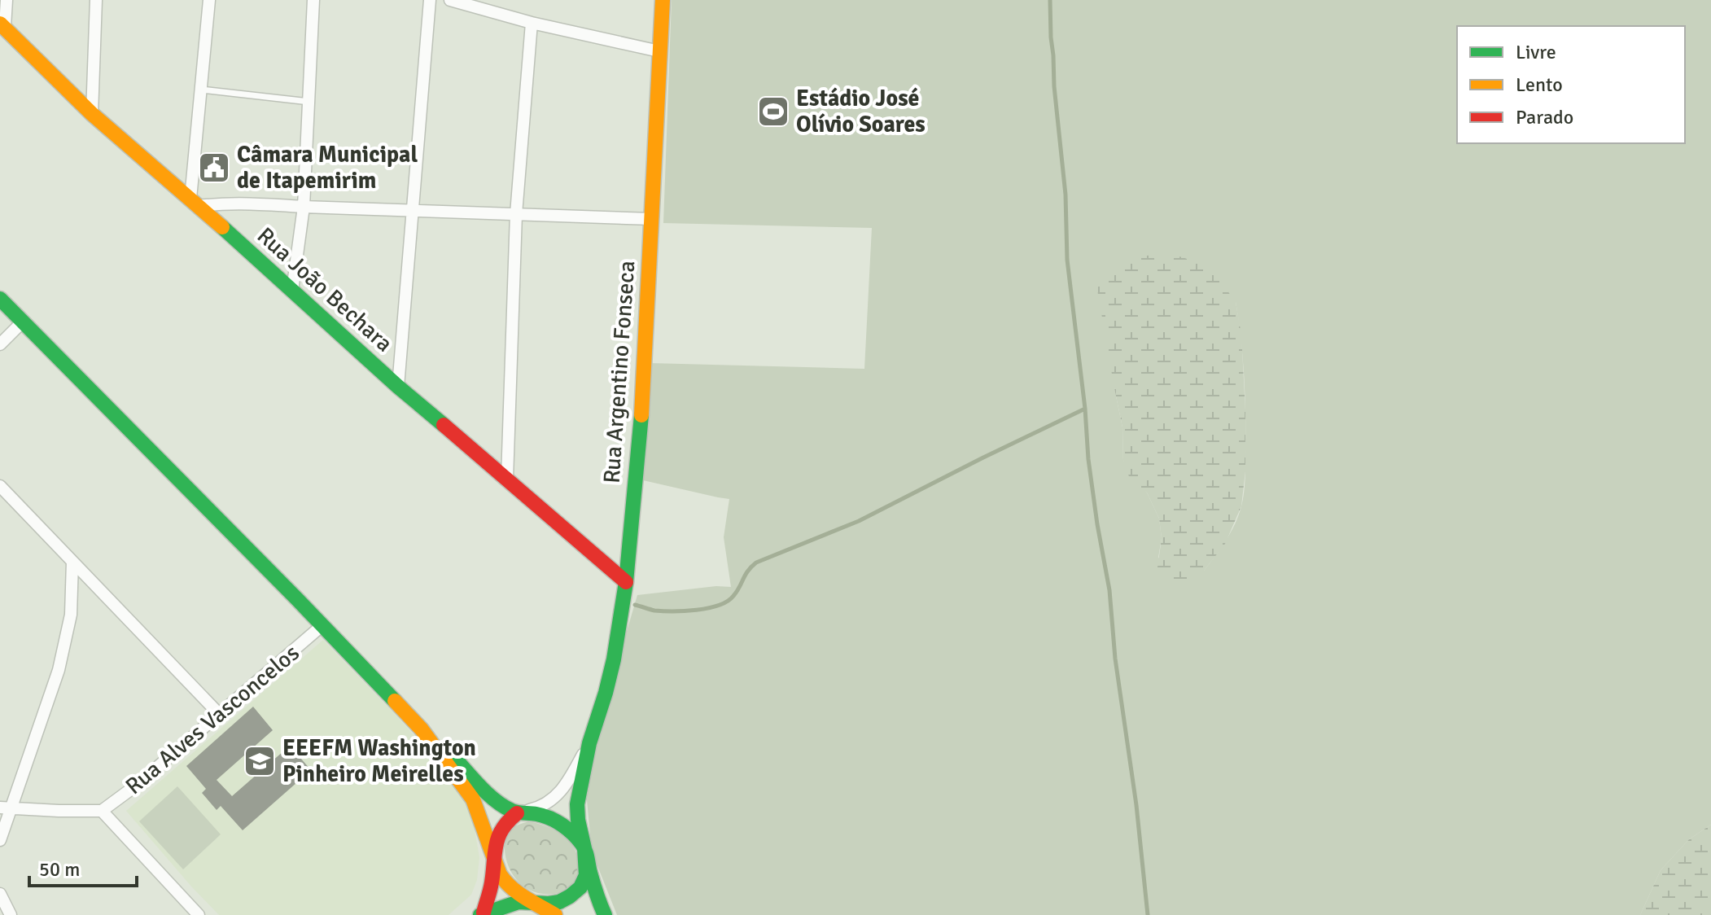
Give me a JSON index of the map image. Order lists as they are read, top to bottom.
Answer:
{
  "streets": {
    "street": ["Rua João Bechara", "Rua Argentino Fonseca", "Rua Alves Vasconcelos"]
  },
  "crossings": [
    ["Rua João Bechara", "Rua Argentino Fonseca"]
  ],
  "places": {
    "sports": ["Estádio José Olívio Soares"],
    "public building": ["Câmara Municipal de Itapemirim"],
    "school or university": ["EEEFM Washington Pinheiro Meirelles"]
  },
  "legend": ["Livre", "Lento", "Parado"],
  "scale_bar": "50 m"
}
